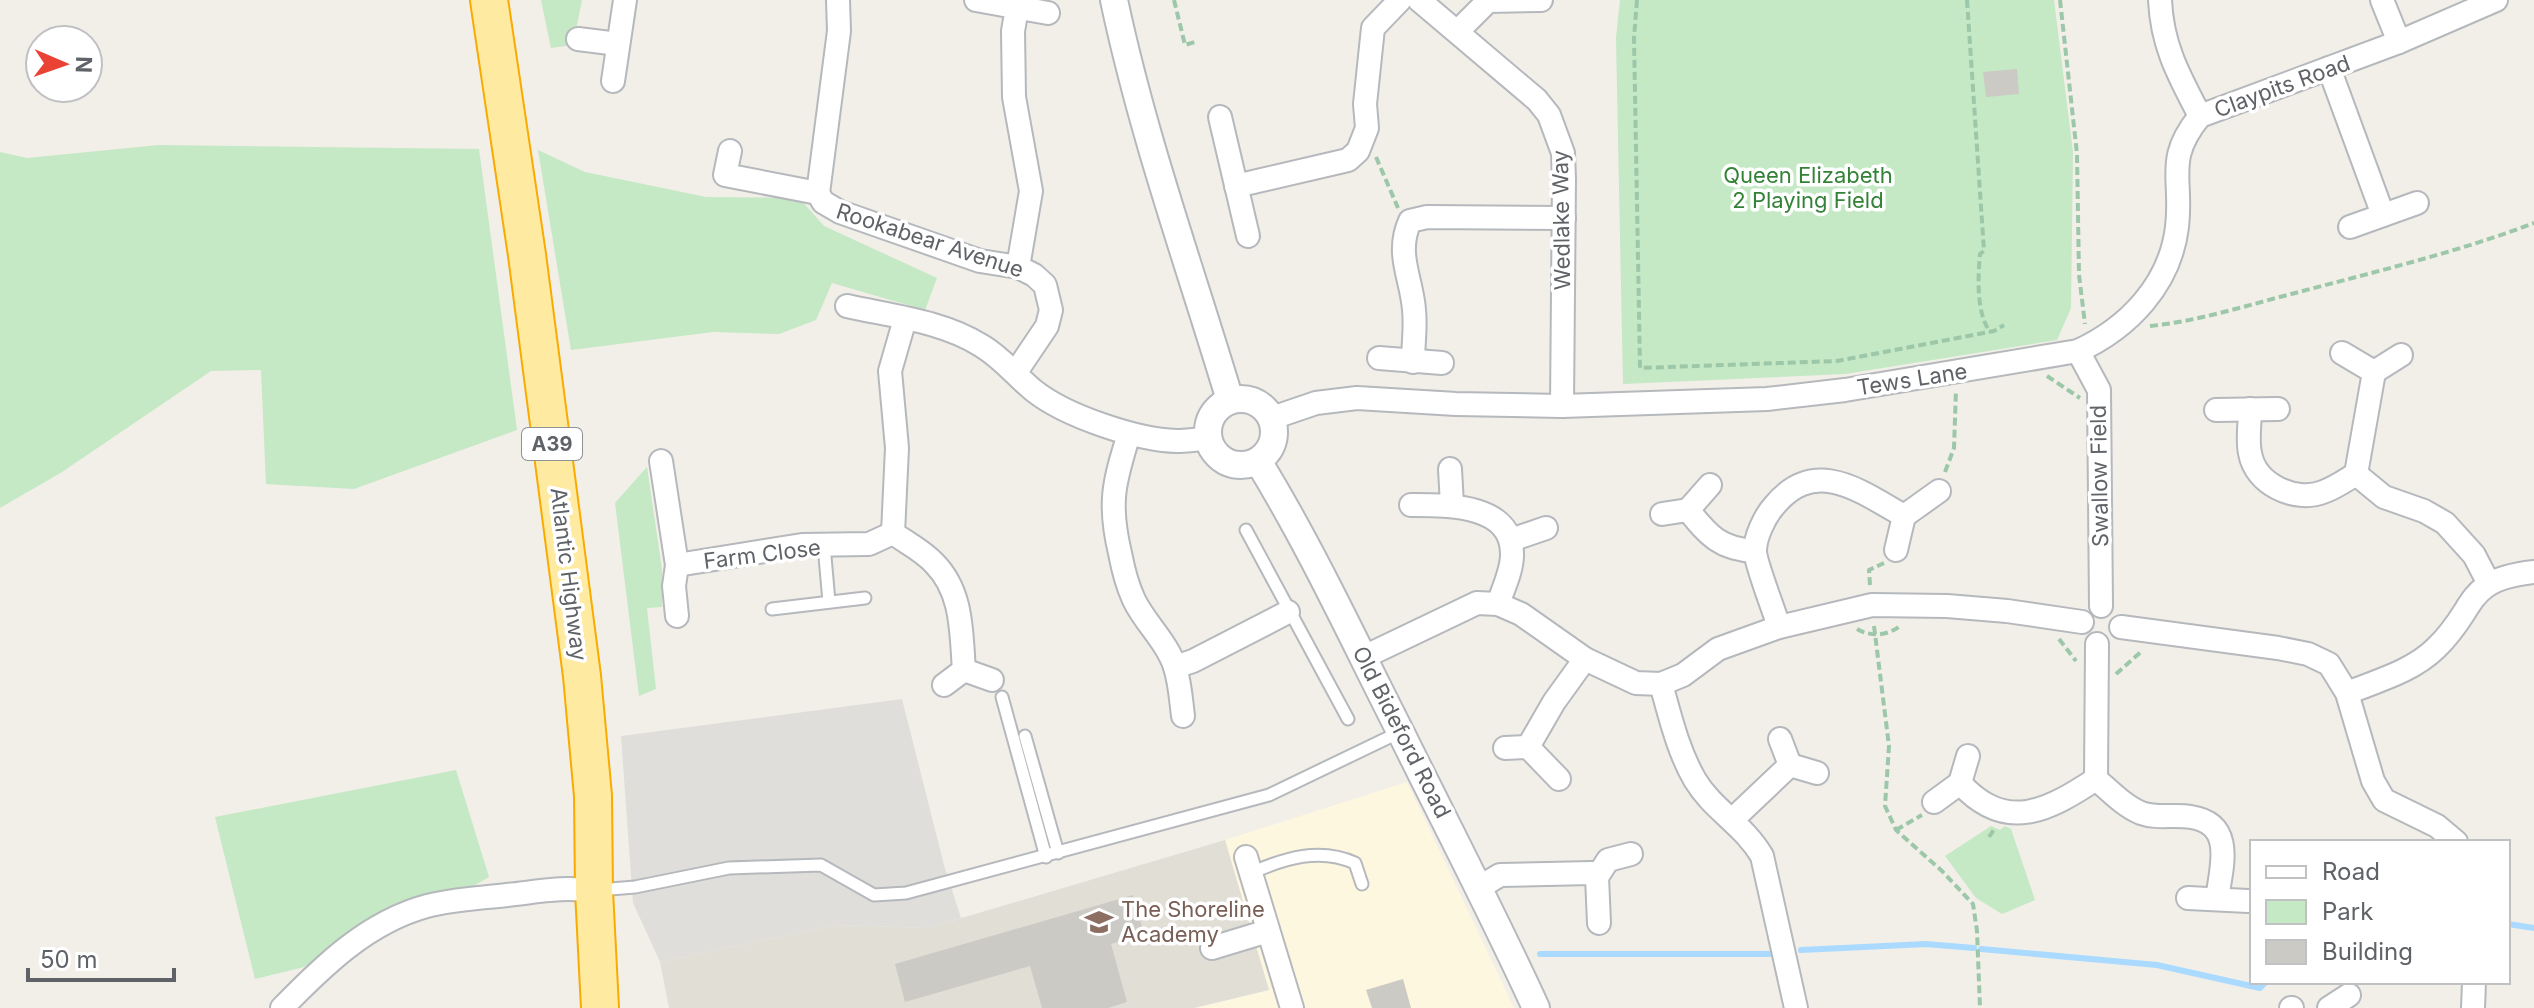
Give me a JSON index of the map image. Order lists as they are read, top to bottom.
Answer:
{
  "streets": {
    "highway": ["A39", "Atlantic Highway"],
    "street": [
      "Claypits Road",
      "Wedlake Way",
      "Rookabear Avenue",
      "Tews Lane",
      "Swallow Field",
      "Farm Close",
      "Old Bideford Road"
    ]
  },
  "crossings": [
    ["Claypits Road", "Tews Lane"],
    ["Wedlake Way", "Tews Lane"],
    ["Tews Lane", "Swallow Field"],
    ["Tews Lane", "Old Bideford Road"]
  ],
  "parks": ["Queen Elizabeth 2 Playing Field"],
  "places": {
    "school or university": ["The Shoreline Academy"]
  },
  "legend": ["Road", "Park", "Building"],
  "scale_bar": "50 m",
  "north": "right"
}
